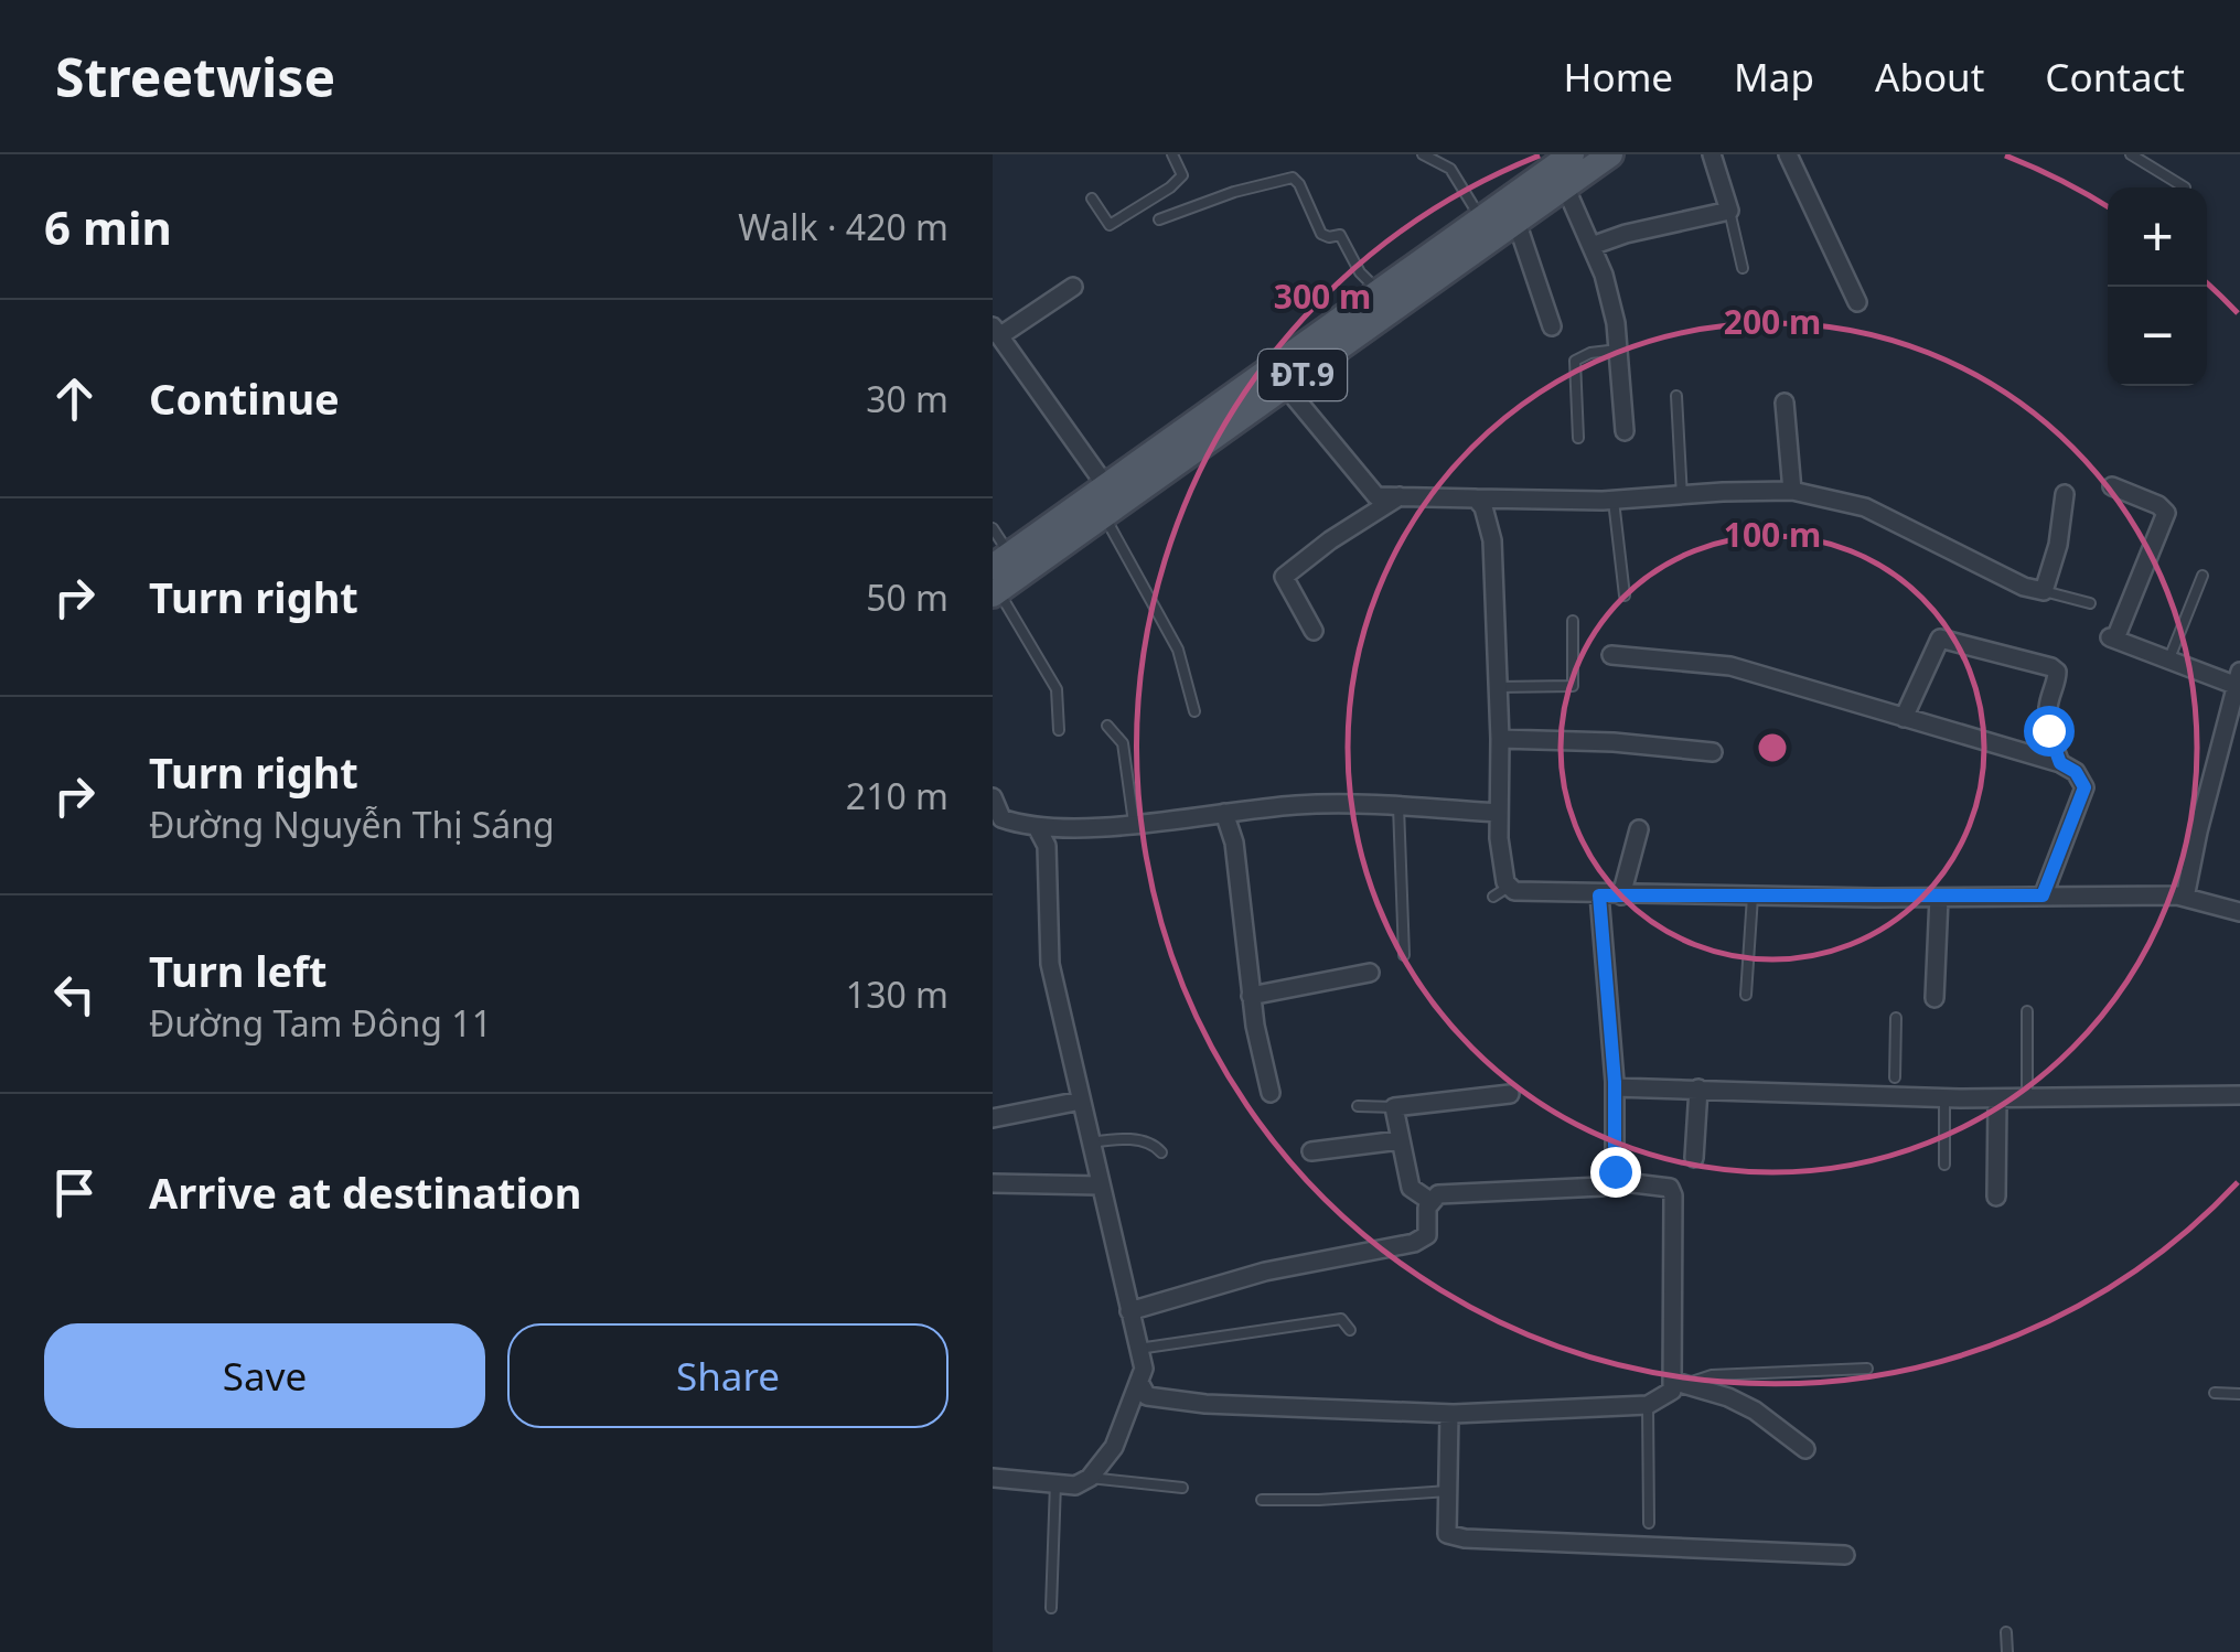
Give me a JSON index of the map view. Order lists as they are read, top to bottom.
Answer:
{
  "streets": {
    "main road": ["ĐT.9"]
  },
  "page": {
    "header": "Streetwise",
    "nav": [
      "Home",
      "Map",
      "About",
      "Contact"
    ],
    "heading": ["6 min", "Walk · 420 m"],
    "map_buttons": ["+", "−"],
    "list": [
      ["Continue", "30 m"],
      ["Turn right", "50 m"],
      ["Turn right", "Đường Nguyễn Thị Sáng", "210 m"],
      ["Turn left", "Đường Tam Đông 11", "130 m"],
      "Arrive at destination"
    ],
    "buttons": ["Save", "Share"]
  },
  "rings": ["300 m", "200 m", "100 m"]
}
